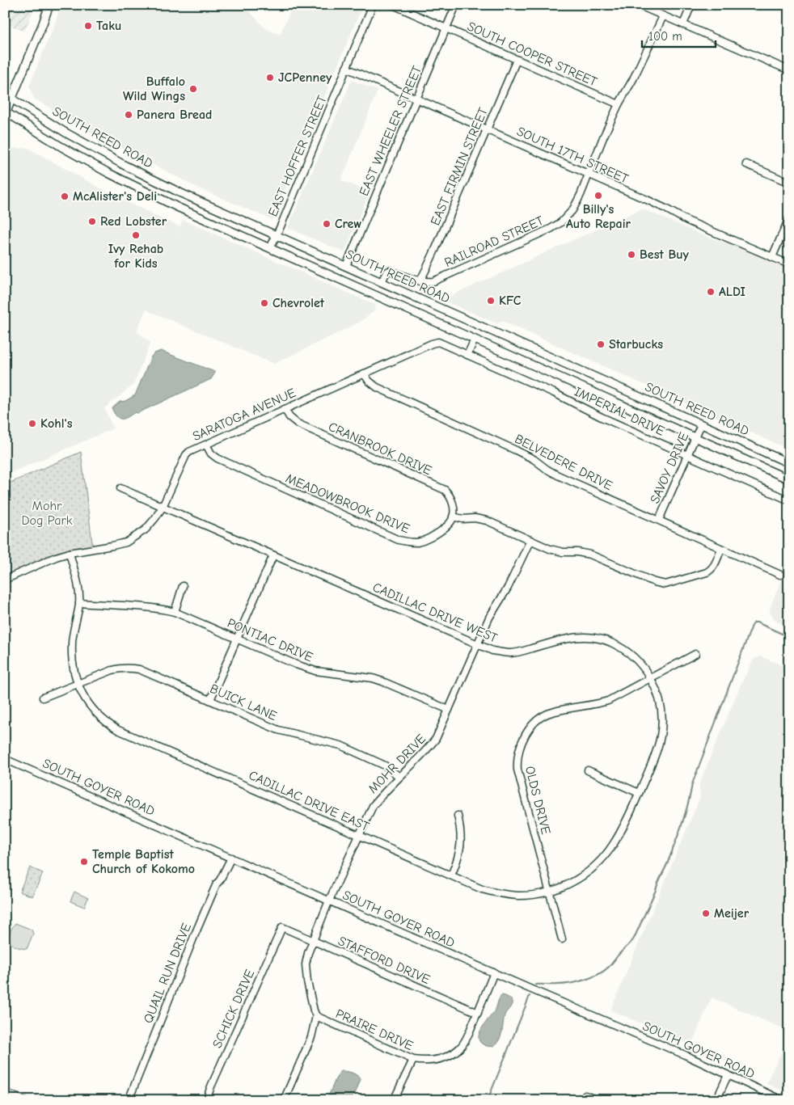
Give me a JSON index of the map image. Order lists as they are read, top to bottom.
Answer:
{
  "streets": {
    "main road": ["SOUTH REED ROAD"],
    "street": [
      "SOUTH COOPER STREET",
      "EAST WHEELER STREET",
      "SOUTH 17TH STREET",
      "EAST HOFFER STREET",
      "EAST FIRMIN STREET",
      "RAILROAD STREET",
      "IMPERIAL DRIVE",
      "SARATOGA AVENUE",
      "CRANBROOK DRIVE",
      "BELVEDERE DRIVE",
      "SAVOY DRIVE",
      "MEADOWBROOK DRIVE",
      "CADILLAC DRIVE WEST",
      "PONTIAC DRIVE",
      "BUICK LANE",
      "MOHR DRIVE",
      "SOUTH GOYER ROAD",
      "OLDS DRIVE",
      "CADILLAC DRIVE EAST",
      "STAFFORD DRIVE",
      "QUAIL RUN DRIVE",
      "SCHICK DRIVE",
      "PRAIRE DRIVE"
    ]
  },
  "crossings": [
    ["SOUTH COOPER STREET", "EAST WHEELER STREET"],
    ["SOUTH COOPER STREET", "EAST FIRMIN STREET"],
    ["SOUTH COOPER STREET", "RAILROAD STREET"],
    ["EAST WHEELER STREET", "SOUTH REED ROAD"],
    ["EAST WHEELER STREET", "SOUTH 17TH STREET"],
    ["SOUTH REED ROAD", "EAST HOFFER STREET"],
    ["SOUTH REED ROAD", "SAVOY DRIVE"],
    ["SOUTH 17TH STREET", "EAST HOFFER STREET"],
    ["SOUTH 17TH STREET", "EAST FIRMIN STREET"],
    ["SOUTH 17TH STREET", "RAILROAD STREET"],
    ["EAST FIRMIN STREET", "RAILROAD STREET"],
    ["IMPERIAL DRIVE", "SARATOGA AVENUE"],
    ["IMPERIAL DRIVE", "SAVOY DRIVE"],
    ["SARATOGA AVENUE", "CRANBROOK DRIVE"],
    ["SARATOGA AVENUE", "BELVEDERE DRIVE"],
    ["SARATOGA AVENUE", "MEADOWBROOK DRIVE"],
    ["SARATOGA AVENUE", "CADILLAC DRIVE WEST"],
    ["SARATOGA AVENUE", "CADILLAC DRIVE EAST"],
    ["CRANBROOK DRIVE", "MEADOWBROOK DRIVE"],
    ["BELVEDERE DRIVE", "SAVOY DRIVE"],
    ["CADILLAC DRIVE WEST", "MOHR DRIVE"],
    ["CADILLAC DRIVE WEST", "OLDS DRIVE"],
    ["CADILLAC DRIVE WEST", "CADILLAC DRIVE EAST"],
    ["PONTIAC DRIVE", "MOHR DRIVE"],
    ["PONTIAC DRIVE", "CADILLAC DRIVE EAST"],
    ["BUICK LANE", "MOHR DRIVE"],
    ["BUICK LANE", "CADILLAC DRIVE EAST"],
    ["MOHR DRIVE", "SOUTH GOYER ROAD"],
    ["MOHR DRIVE", "CADILLAC DRIVE EAST"],
    ["MOHR DRIVE", "STAFFORD DRIVE"],
    ["MOHR DRIVE", "PRAIRE DRIVE"],
    ["SOUTH GOYER ROAD", "QUAIL RUN DRIVE"],
    ["SOUTH GOYER ROAD", "PRAIRE DRIVE"],
    ["OLDS DRIVE", "CADILLAC DRIVE EAST"],
    ["STAFFORD DRIVE", "SCHICK DRIVE"],
    ["STAFFORD DRIVE", "PRAIRE DRIVE"]
  ],
  "parks": ["Mohr Dog Park"],
  "places": [
    "Taku",
    "JCPenney",
    "Buffalo Wild Wings",
    "Panera Bread",
    "Billy's Auto Repair",
    "McAlister's Deli",
    "Red Lobster",
    "Crew",
    "Ivy Rehab for Kids",
    "Best Buy",
    "ALDI",
    "KFC",
    "Chevrolet",
    "Starbucks",
    "Kohl's",
    "Temple Baptist Church of Kokomo",
    "Meijer"
  ],
  "scale_bar": "100 m"
}
